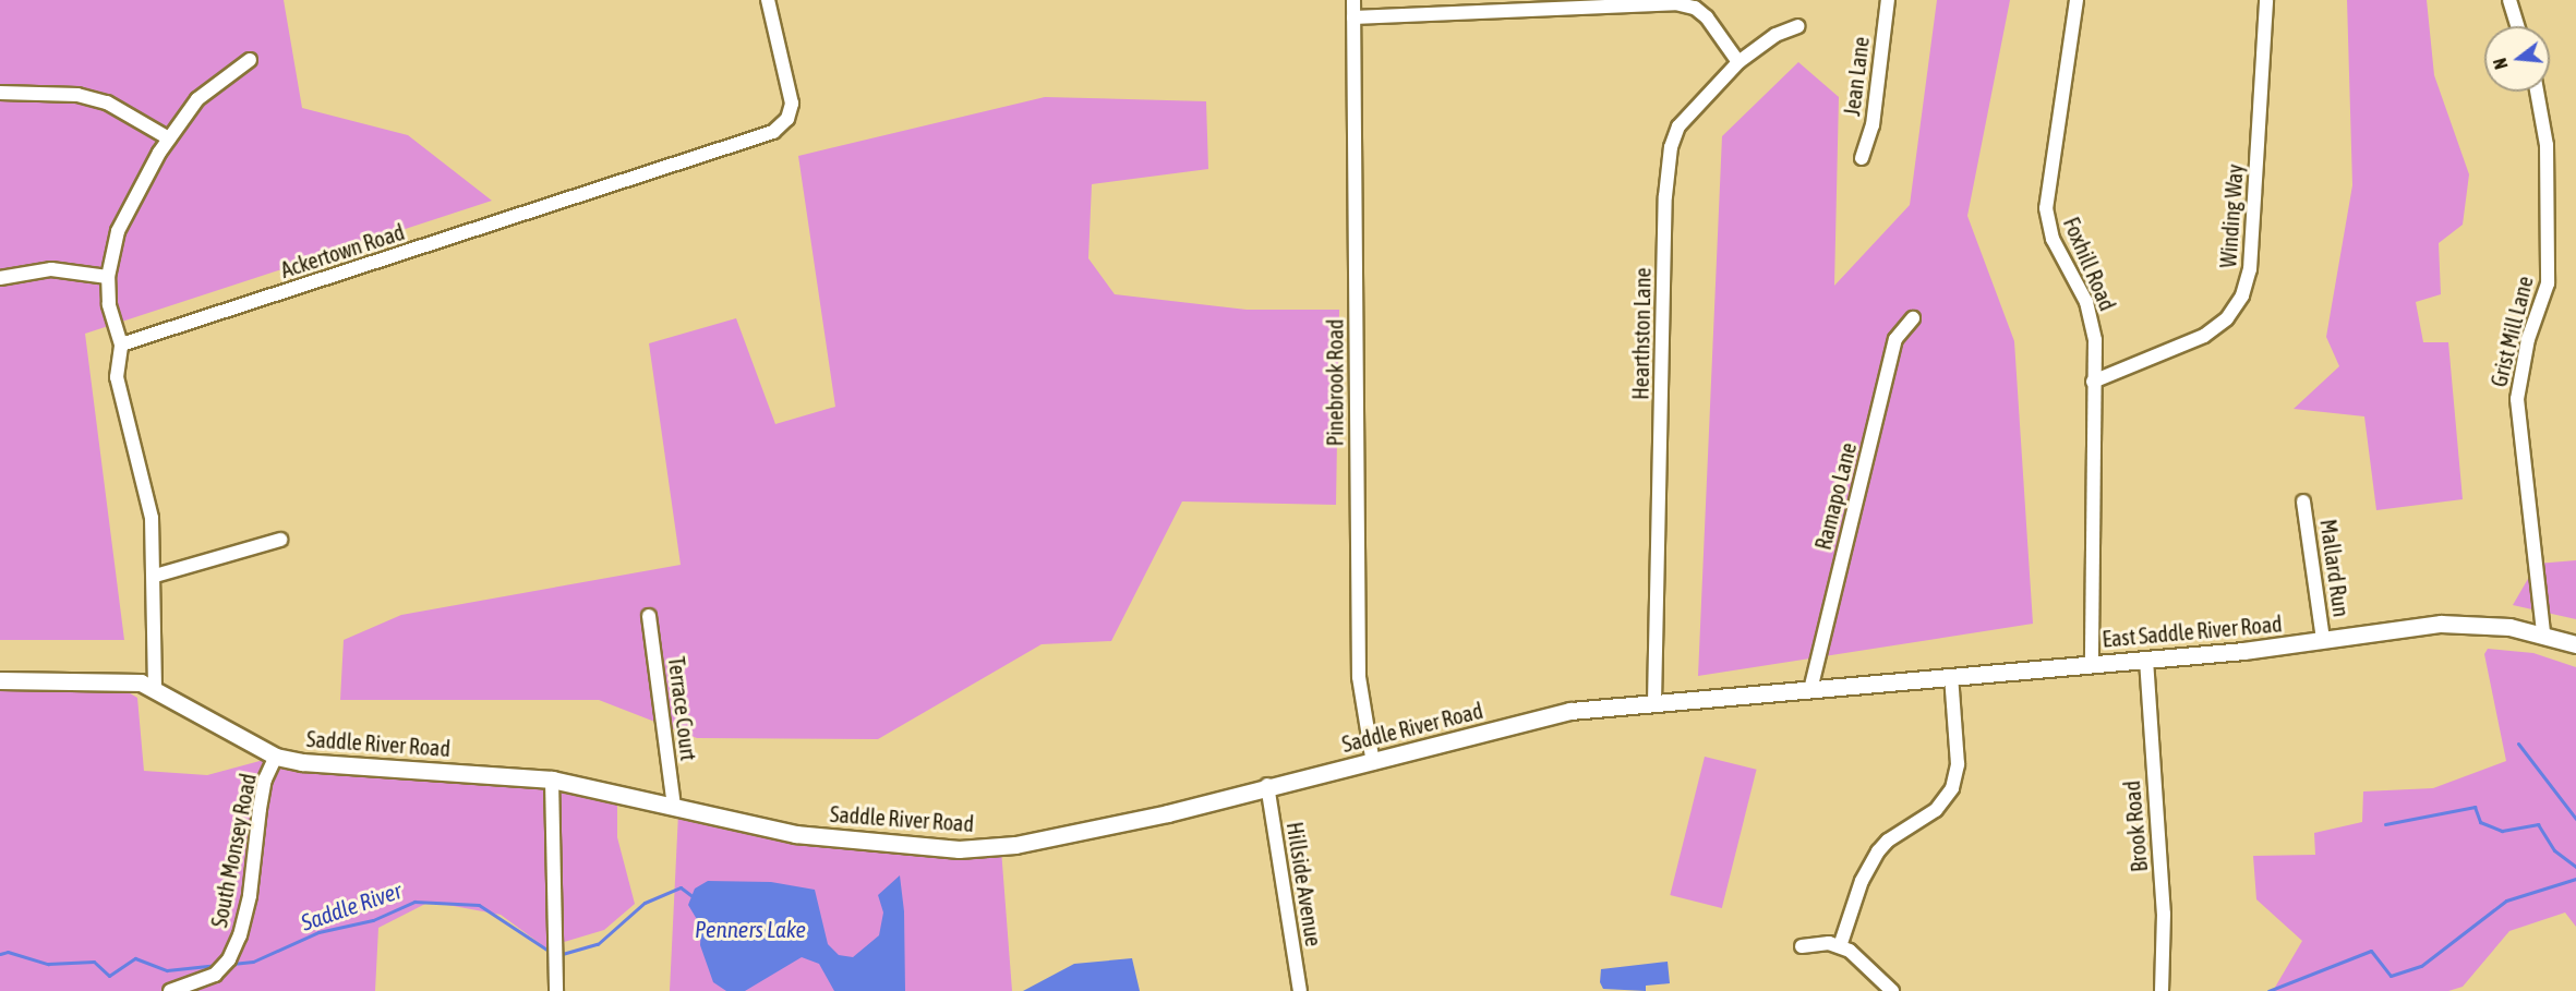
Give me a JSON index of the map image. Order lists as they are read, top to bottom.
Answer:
{
  "streets": {
    "main road": ["East Saddle River Road", "Saddle River Road"],
    "street": [
      "Jean Lane",
      "Winding Way",
      "Ackertown Road",
      "Foxhill Road",
      "Grist Mill Lane",
      "Hearthston Lane",
      "Pinebrook Road",
      "Ramapo Lane",
      "Mallard Run",
      "Terrace Court",
      "Brook Road",
      "South Monsey Road",
      "Hillside Avenue"
    ]
  },
  "crossings": [
    ["Winding Way", "Foxhill Road"],
    ["Foxhill Road", "East Saddle River Road"],
    ["Grist Mill Lane", "East Saddle River Road"],
    ["Hearthston Lane", "Saddle River Road"],
    ["Pinebrook Road", "Saddle River Road"],
    ["Ramapo Lane", "East Saddle River Road"],
    ["Ramapo Lane", "Saddle River Road"],
    ["Mallard Run", "East Saddle River Road"],
    ["East Saddle River Road", "Saddle River Road"],
    ["East Saddle River Road", "Brook Road"],
    ["Terrace Court", "Saddle River Road"],
    ["Saddle River Road", "South Monsey Road"],
    ["Saddle River Road", "Hillside Avenue"]
  ],
  "water": ["Saddle River", "Penners Lake"],
  "north": "left"
}
